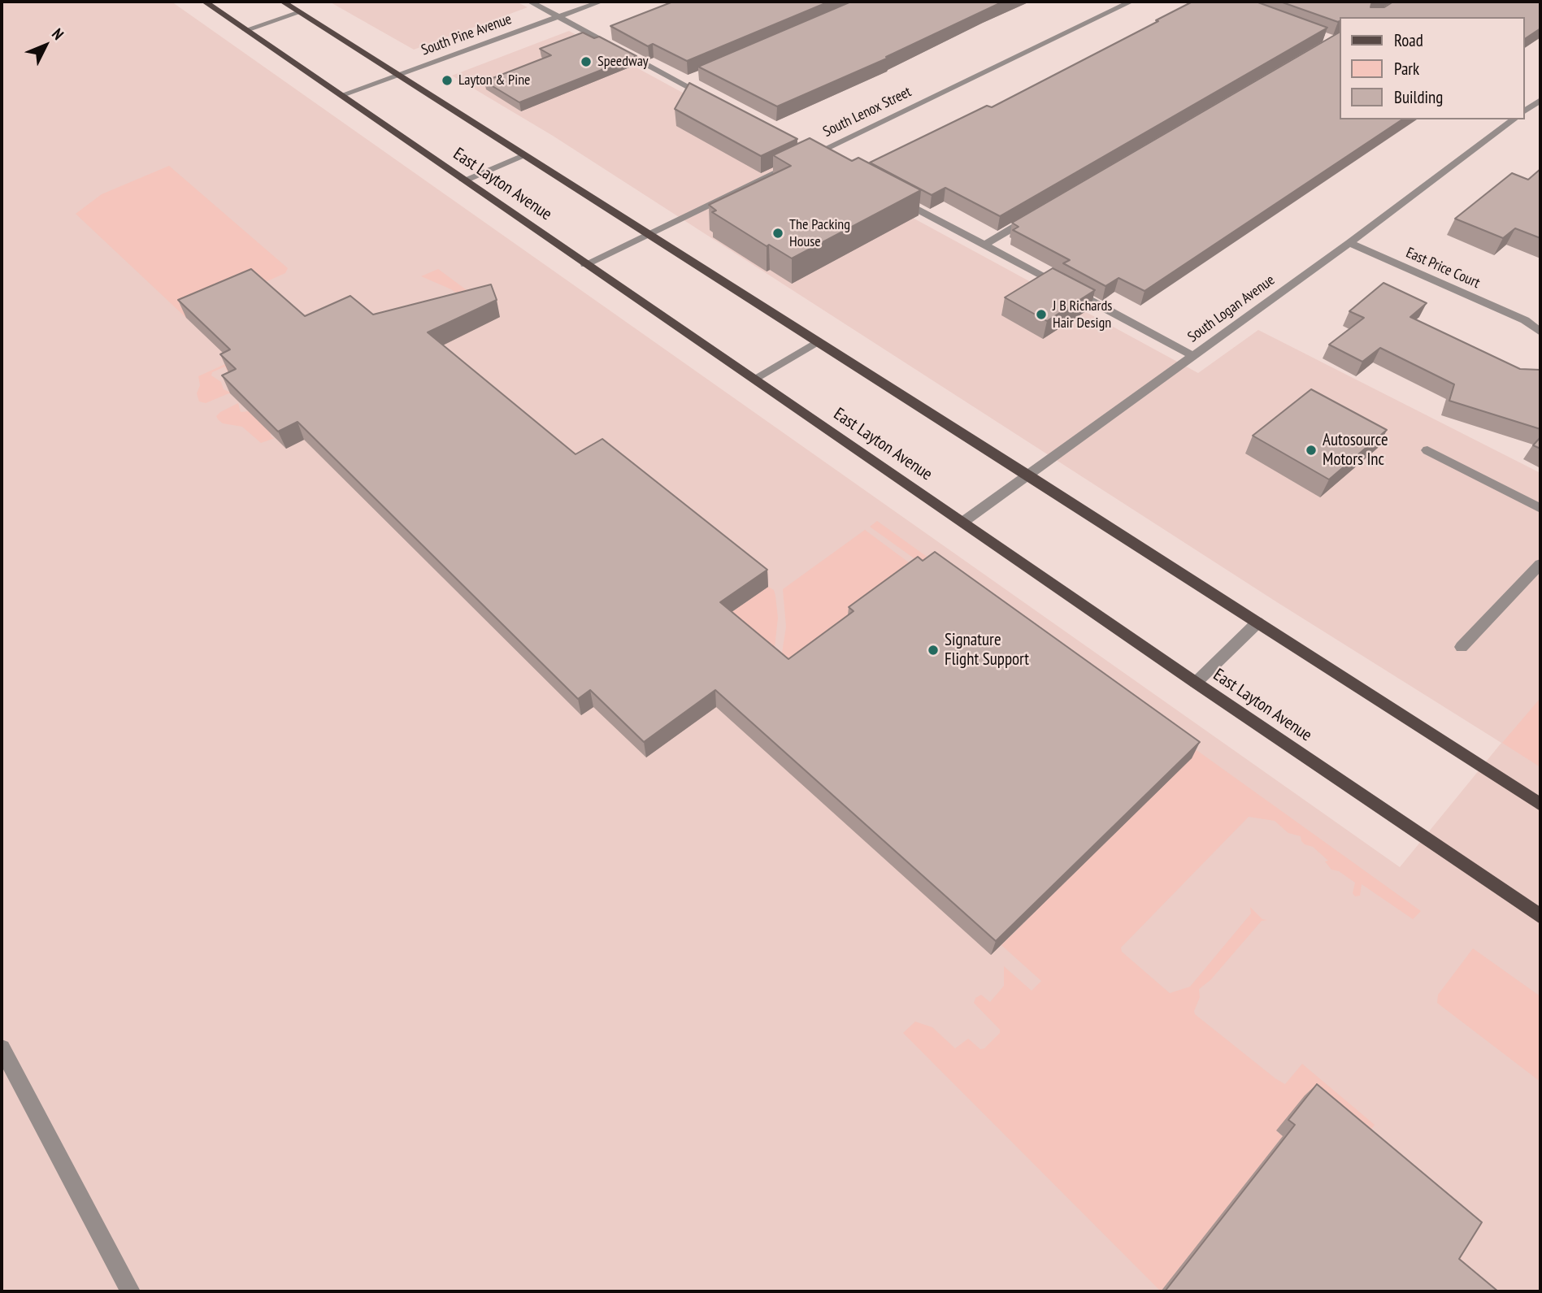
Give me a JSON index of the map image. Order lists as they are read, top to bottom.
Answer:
{
  "streets": {
    "main road": ["East Layton Avenue"],
    "street": [
      "South Pine Avenue",
      "South Lenox Street",
      "East Price Court",
      "South Logan Avenue"
    ]
  },
  "crossings": [
    ["South Pine Avenue", "East Layton Avenue"],
    ["South Lenox Street", "East Layton Avenue"],
    ["East Layton Avenue", "South Logan Avenue"],
    ["East Price Court", "South Logan Avenue"]
  ],
  "places": [
    "Speedway",
    "Layton & Pine",
    "The Packing House",
    "J B Richards Hair Design",
    "Autosource Motors Inc",
    "Signature Flight Support"
  ],
  "legend": ["Road", "Park", "Building"],
  "north": "top right"
}
